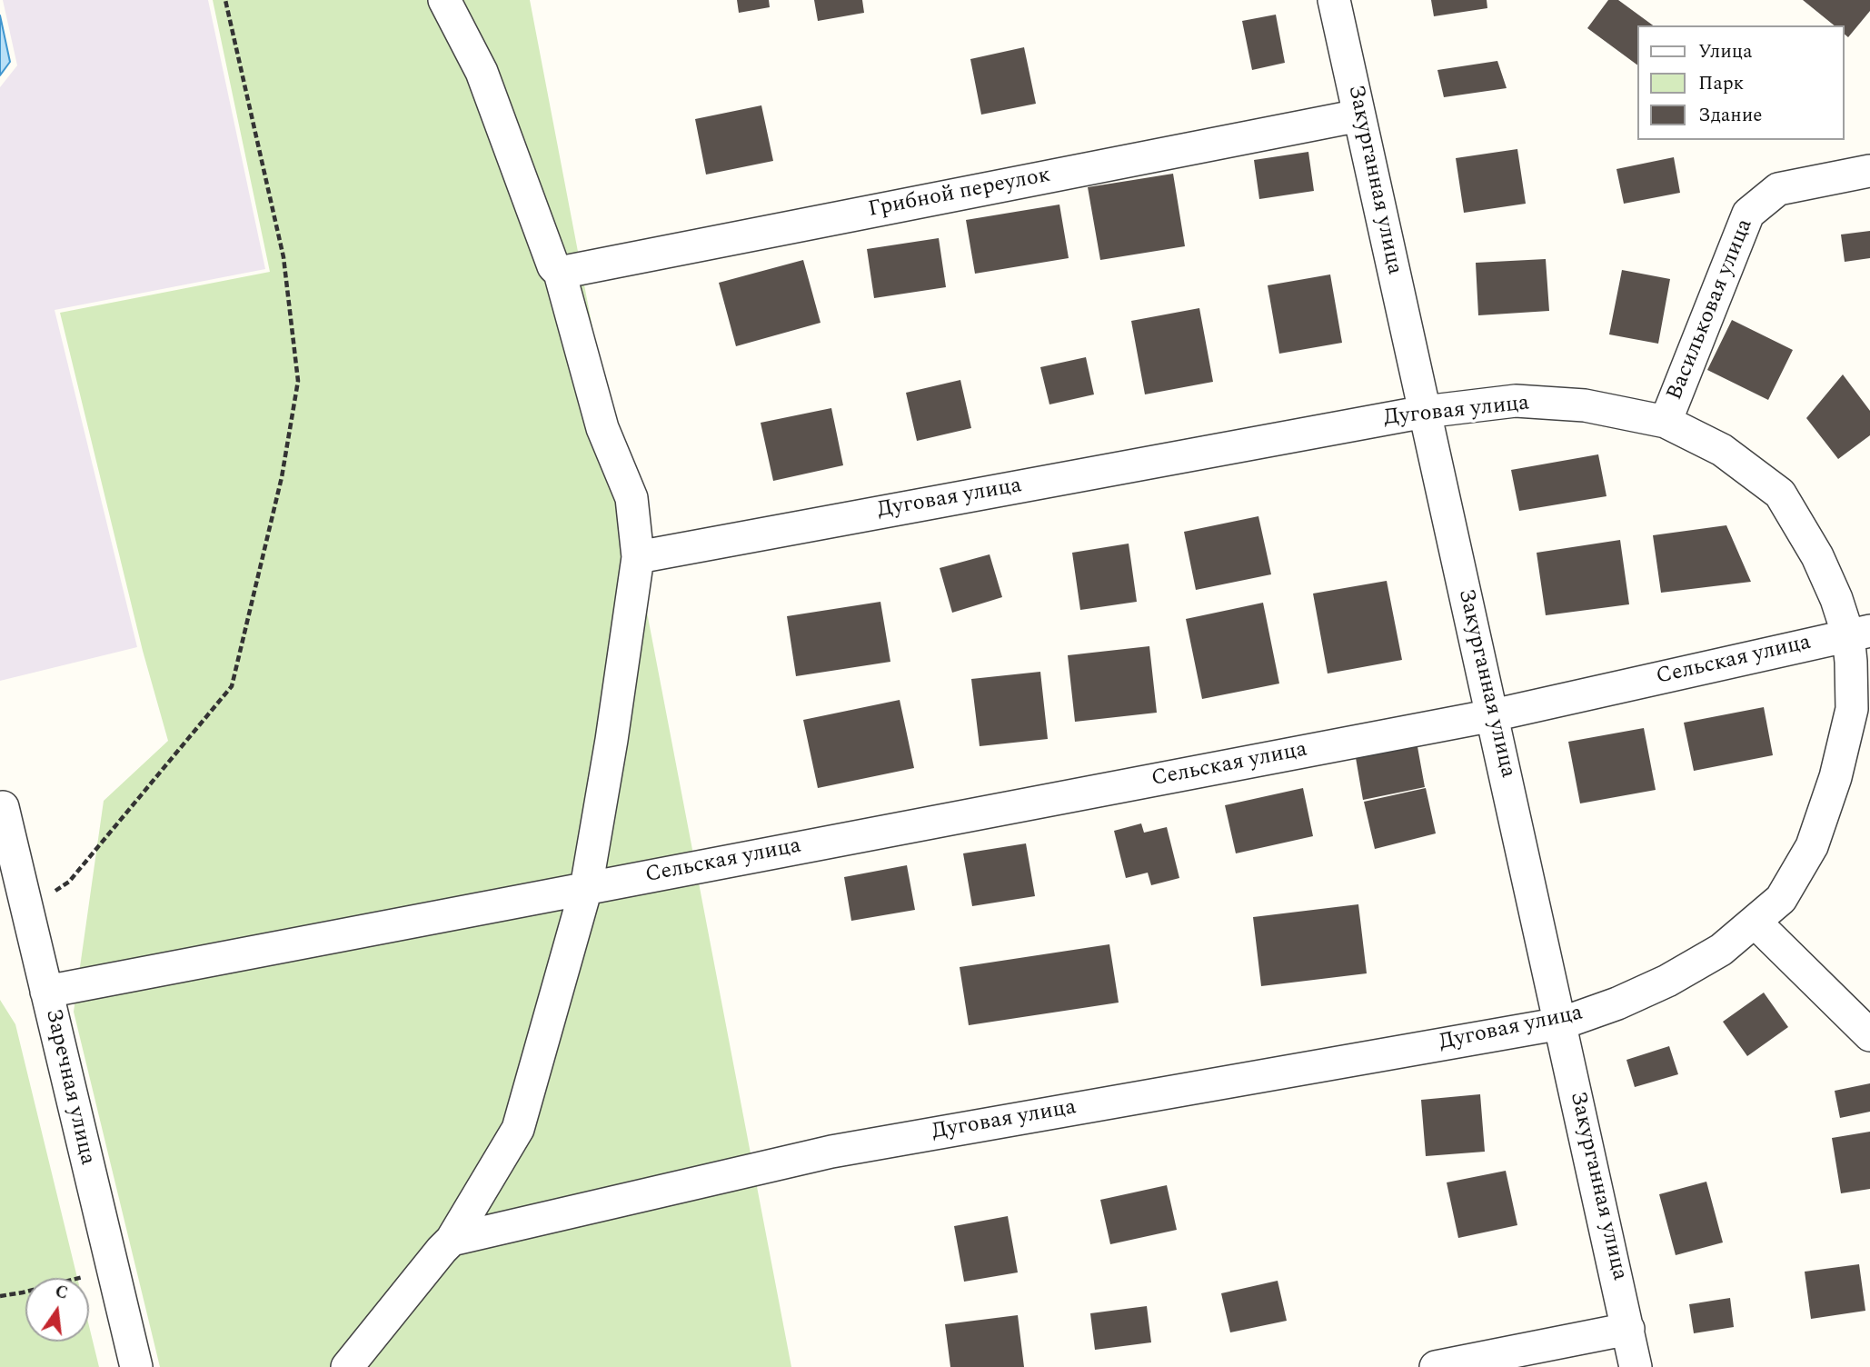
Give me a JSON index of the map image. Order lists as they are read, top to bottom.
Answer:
{
  "streets": {
    "street": [
      "Закурганная улица",
      "Грибной переулок",
      "Васильковая улица",
      "Дуговая улица",
      "Сельская улица",
      "Заречная улица"
    ]
  },
  "crossings": [
    ["Закурганная улица", "Грибной переулок"],
    ["Закурганная улица", "Дуговая улица"],
    ["Закурганная улица", "Сельская улица"],
    ["Васильковая улица", "Дуговая улица"],
    ["Дуговая улица", "Сельская улица"],
    ["Сельская улица", "Заречная улица"]
  ],
  "legend": ["Улица", "Парк", "Здание"],
  "north": "top"
}
